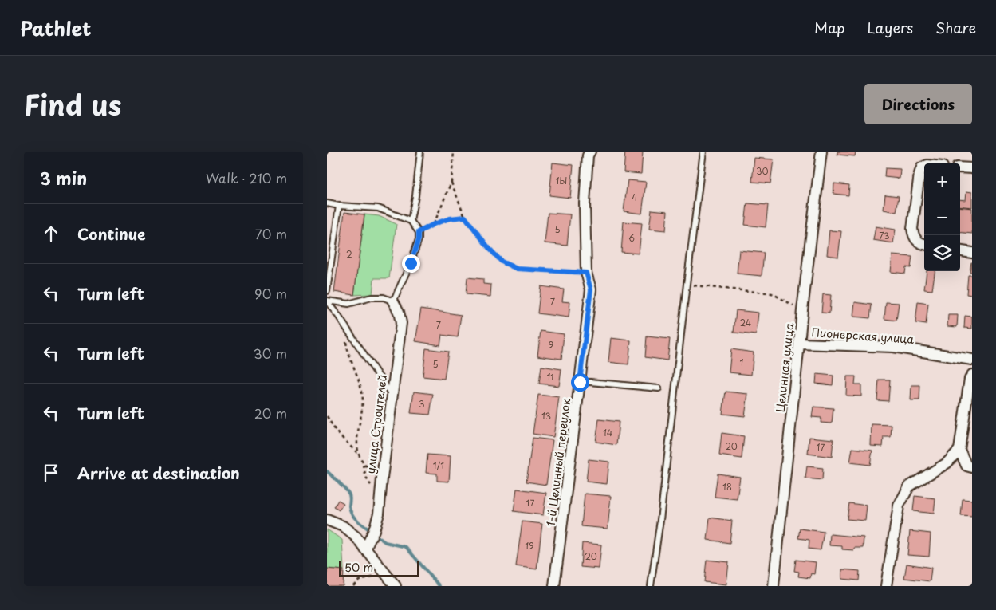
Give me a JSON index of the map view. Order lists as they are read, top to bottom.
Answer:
{
  "streets": {
    "street": [
      "Пионерская улица",
      "Целинная улица",
      "улица Строителей",
      "1-й Целинный переулок"
    ]
  },
  "crossings": [
    ["Пионерская улица", "Целинная улица"]
  ],
  "house_numbers": [
    "30",
    "1Ы",
    "4",
    "5",
    "73",
    "6",
    "2",
    "7",
    "24",
    "7",
    "9",
    "1",
    "5",
    "11",
    "3",
    "13",
    "14",
    "20",
    "17",
    "1/1",
    "18",
    "17",
    "19",
    "20"
  ],
  "scale_bar": "50 m",
  "page": {
    "header": "Pathlet",
    "nav": ["Map", "Layers", "Share"],
    "title": "Find us",
    "buttons": "Directions",
    "heading": ["3 min", "Walk · 210 m"],
    "map_buttons": ["+", "−"],
    "list": [
      ["Continue", "70 m"],
      ["Turn left", "90 m"],
      ["Turn left", "30 m"],
      ["Turn left", "20 m"],
      "Arrive at destination"
    ],
    "scale": "50 m"
  }
}
